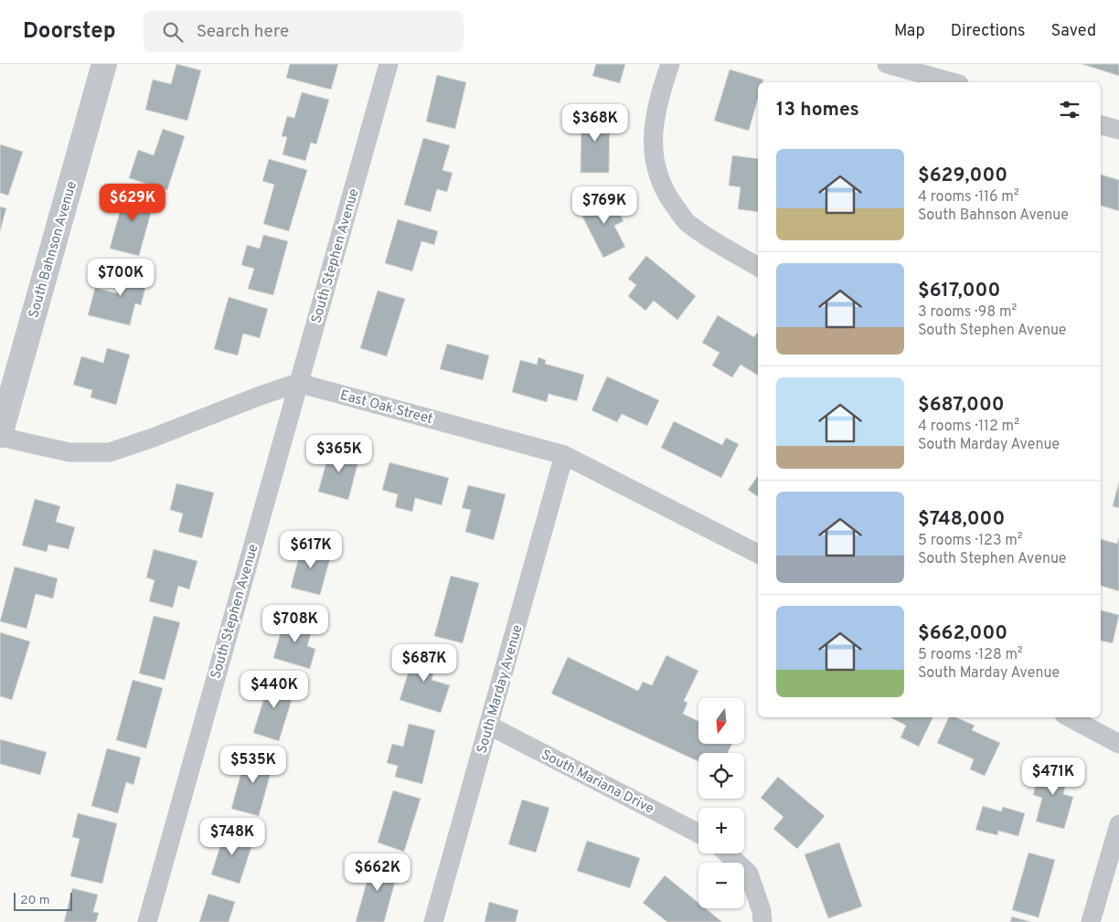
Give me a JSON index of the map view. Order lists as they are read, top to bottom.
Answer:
{
  "streets": {
    "street": [
      "South Bahnson Avenue",
      "South Stephen Avenue",
      "East Oak Street",
      "South Marday Avenue",
      "South Mariana Drive"
    ]
  },
  "crossings": [
    ["South Stephen Avenue", "East Oak Street"],
    ["East Oak Street", "South Marday Avenue"],
    ["South Marday Avenue", "South Mariana Drive"]
  ],
  "scale_bar": "20 m",
  "north": "bottom",
  "page": {
    "header": "Doorstep",
    "search": "Search here",
    "nav": ["Map", "Directions", "Saved"],
    "heading": "13 homes",
    "price": [
      "$368K",
      "$629K",
      "$769K",
      "$700K",
      "$365K",
      "$617K",
      "$708K",
      "$687K",
      "$440K",
      "$535K",
      "$471K",
      "$748K",
      "$662K"
    ],
    "list": [
      {
        "name": "$629,000",
        "note": "4 rooms · 116 m² · South Bahnson Avenue"
      },
      {
        "name": "$617,000",
        "note": "3 rooms · 98 m² · South Stephen Avenue"
      },
      {
        "name": "$687,000",
        "note": "4 rooms · 112 m² · South Marday Avenue"
      },
      {
        "name": "$748,000",
        "note": "5 rooms · 123 m² · South Stephen Avenue"
      },
      {
        "name": "$662,000",
        "note": "5 rooms · 128 m² · South Marday Avenue"
      }
    ],
    "map_buttons": ["+", "−"],
    "scale": "20 m"
  }
}
